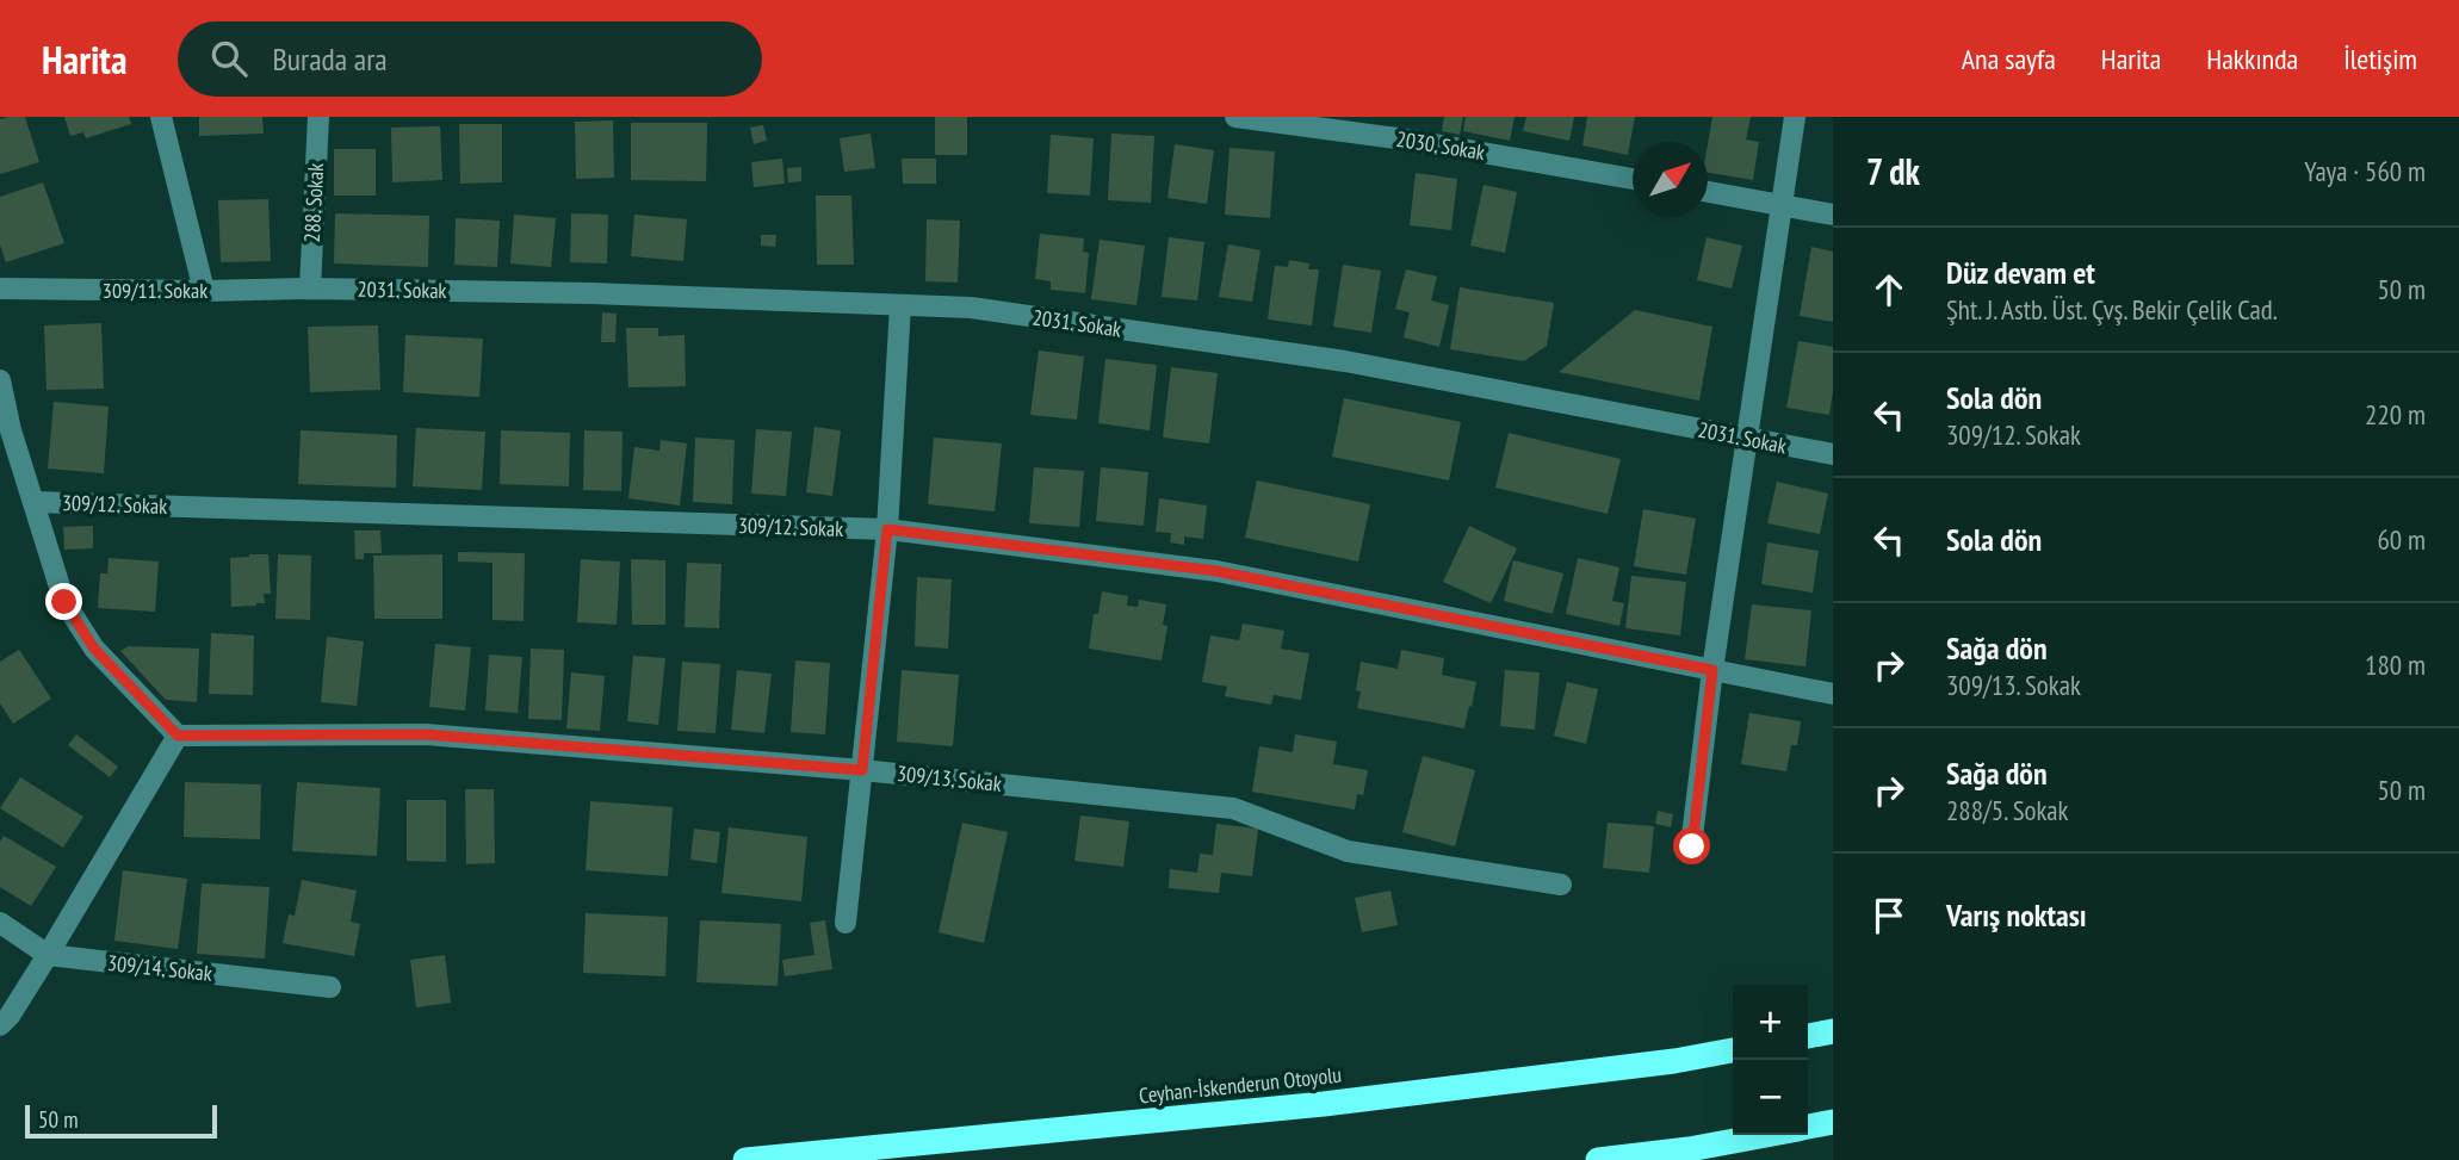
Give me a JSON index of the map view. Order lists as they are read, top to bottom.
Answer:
{
  "streets": {
    "highway": ["Ceyhan-İskenderun Otoyolu"],
    "street": [
      "2030. Sokak",
      "288. Sokak",
      "309/11. Sokak",
      "2031. Sokak",
      "309/12. Sokak",
      "309/13. Sokak",
      "309/14. Sokak"
    ]
  },
  "crossings": [
    ["288. Sokak", "309/11. Sokak"],
    ["288. Sokak", "2031. Sokak"],
    ["309/11. Sokak", "2031. Sokak"]
  ],
  "scale_bar": "50 m",
  "north": "top right",
  "page": {
    "header": "Harita",
    "search": "Burada ara",
    "nav": [
      "Ana sayfa",
      "Harita",
      "Hakkında",
      "İletişim"
    ],
    "heading": ["7 dk", "Yaya · 560 m"],
    "list": [
      ["Düz devam et", "Şht. J. Astb. Üst. Çvş. Bekir Çelik Cad.", "50 m"],
      ["Sola dön", "309/12. Sokak", "220 m"],
      ["Sola dön", "60 m"],
      ["Sağa dön", "309/13. Sokak", "180 m"],
      ["Sağa dön", "288/5. Sokak", "50 m"],
      "Varış noktası"
    ],
    "map_buttons": ["+", "−"],
    "scale": "50 m"
  }
}
